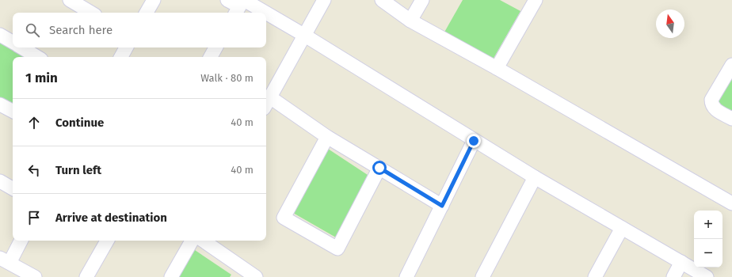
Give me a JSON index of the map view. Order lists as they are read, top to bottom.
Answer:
{
  "north": "top",
  "page": {
    "search": "Search here",
    "heading": ["1 min", "Walk · 80 m"],
    "list": [
      ["Continue", "40 m"],
      ["Turn left", "40 m"],
      "Arrive at destination"
    ],
    "map_buttons": ["+", "−"]
  }
}
